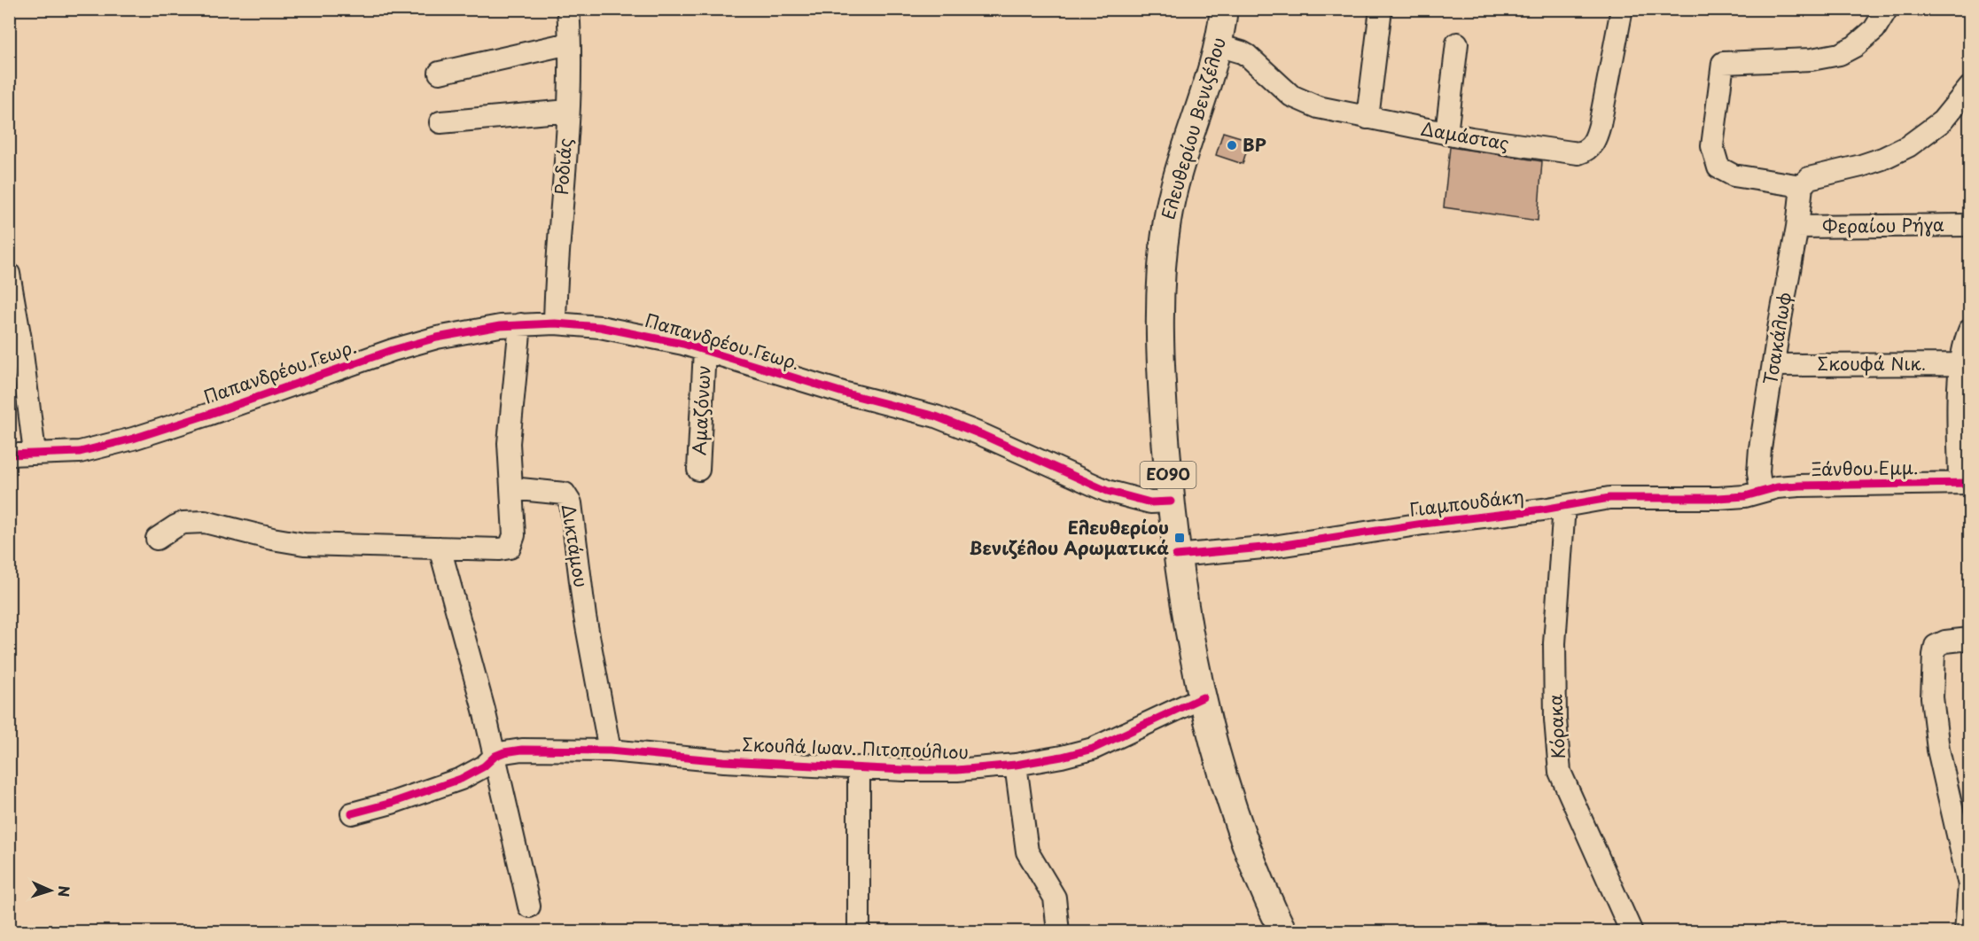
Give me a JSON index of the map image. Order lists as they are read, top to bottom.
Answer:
{
  "streets": {
    "main road": ["Ελευθερίου Βενιζέλου", "ΕΟ90"],
    "street": [
      "Δαμάστας",
      "Ροδιάς",
      "Φεραίου Ρήγα",
      "Τσακάλωφ",
      "Παπανδρέου Γεωρ.",
      "Σκουφά Νικ.",
      "Αμαζόνων",
      "Ξάνθου Εμμ.",
      "Γιαμπουδάκη",
      "Δικτάμου",
      "Κόρακα",
      "Σκουλά Ιωαν. Πιτοπούλιου"
    ]
  },
  "crossings": [
    ["Ελευθερίου Βενιζέλου", "Δαμάστας"],
    ["Ελευθερίου Βενιζέλου", "Παπανδρέου Γεωρ."],
    ["Ελευθερίου Βενιζέλου", "Γιαμπουδάκη"],
    ["Ελευθερίου Βενιζέλου", "Σκουλά Ιωαν. Πιτοπούλιου"],
    ["Ροδιάς", "Παπανδρέου Γεωρ."],
    ["Φεραίου Ρήγα", "Τσακάλωφ"],
    ["Τσακάλωφ", "Σκουφά Νικ."],
    ["Τσακάλωφ", "Ξάνθου Εμμ."],
    ["Τσακάλωφ", "Γιαμπουδάκη"],
    ["Παπανδρέου Γεωρ.", "Αμαζόνων"],
    ["Ξάνθου Εμμ.", "Γιαμπουδάκη"],
    ["Γιαμπουδάκη", "Κόρακα"],
    ["Δικτάμου", "Σκουλά Ιωαν. Πιτοπούλιου"]
  ],
  "places": {
    "other": ["BP"],
    "transit": ["Ελευθερίου Βενιζέλου Αρωματικά"]
  },
  "north": "right"
}
